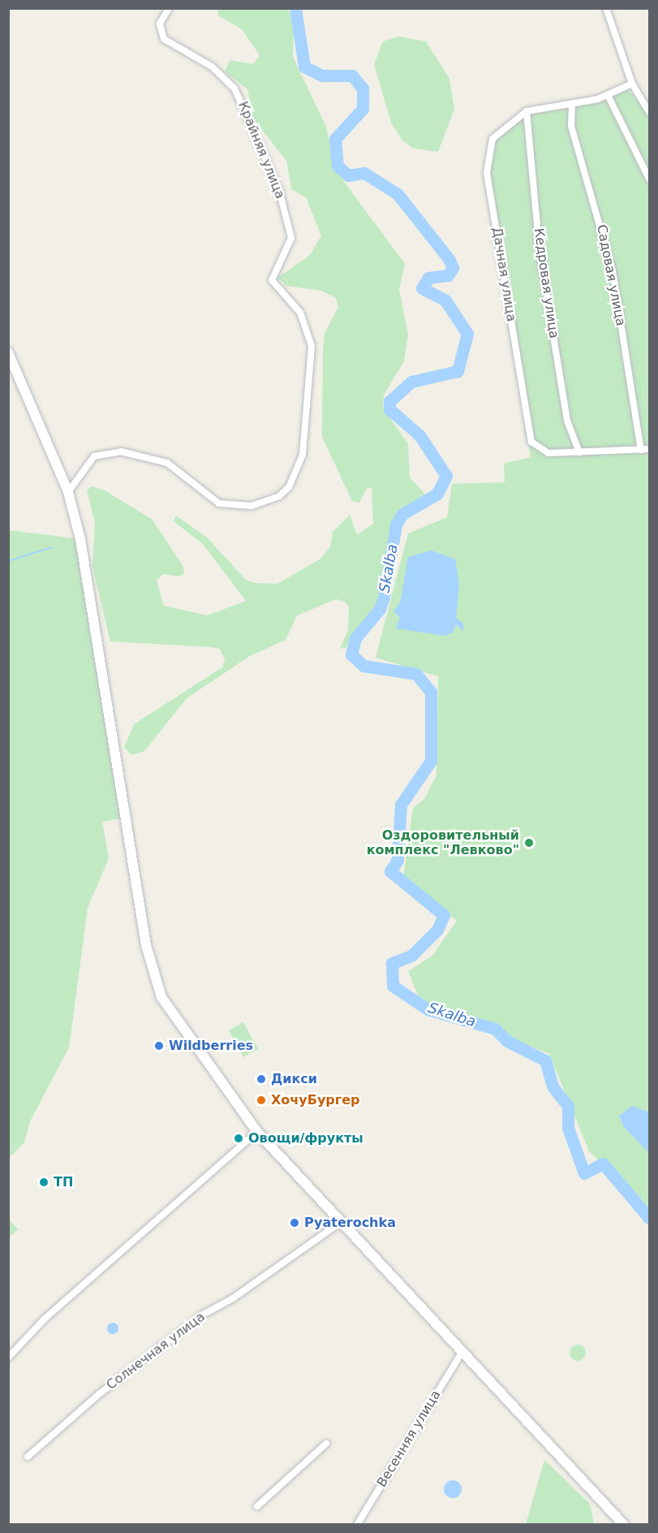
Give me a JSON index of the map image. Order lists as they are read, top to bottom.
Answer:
{
  "streets": {
    "street": [
      "Крайняя улица",
      "Дачная улица",
      "Садовая улица",
      "Кедровая улица",
      "Солнечная улица",
      "Весенняя улица"
    ]
  },
  "crossings": [
    ["Дачная улица", "Садовая улица"],
    ["Дачная улица", "Кедровая улица"]
  ],
  "water": ["Skalba"],
  "places": [
    "Оздоровительный комплекс \"Левково\"",
    "Wildberries",
    "Дикси",
    "ХочуБургер",
    "Овощи/фрукты",
    "ТП",
    "Pyaterochka"
  ]
}
